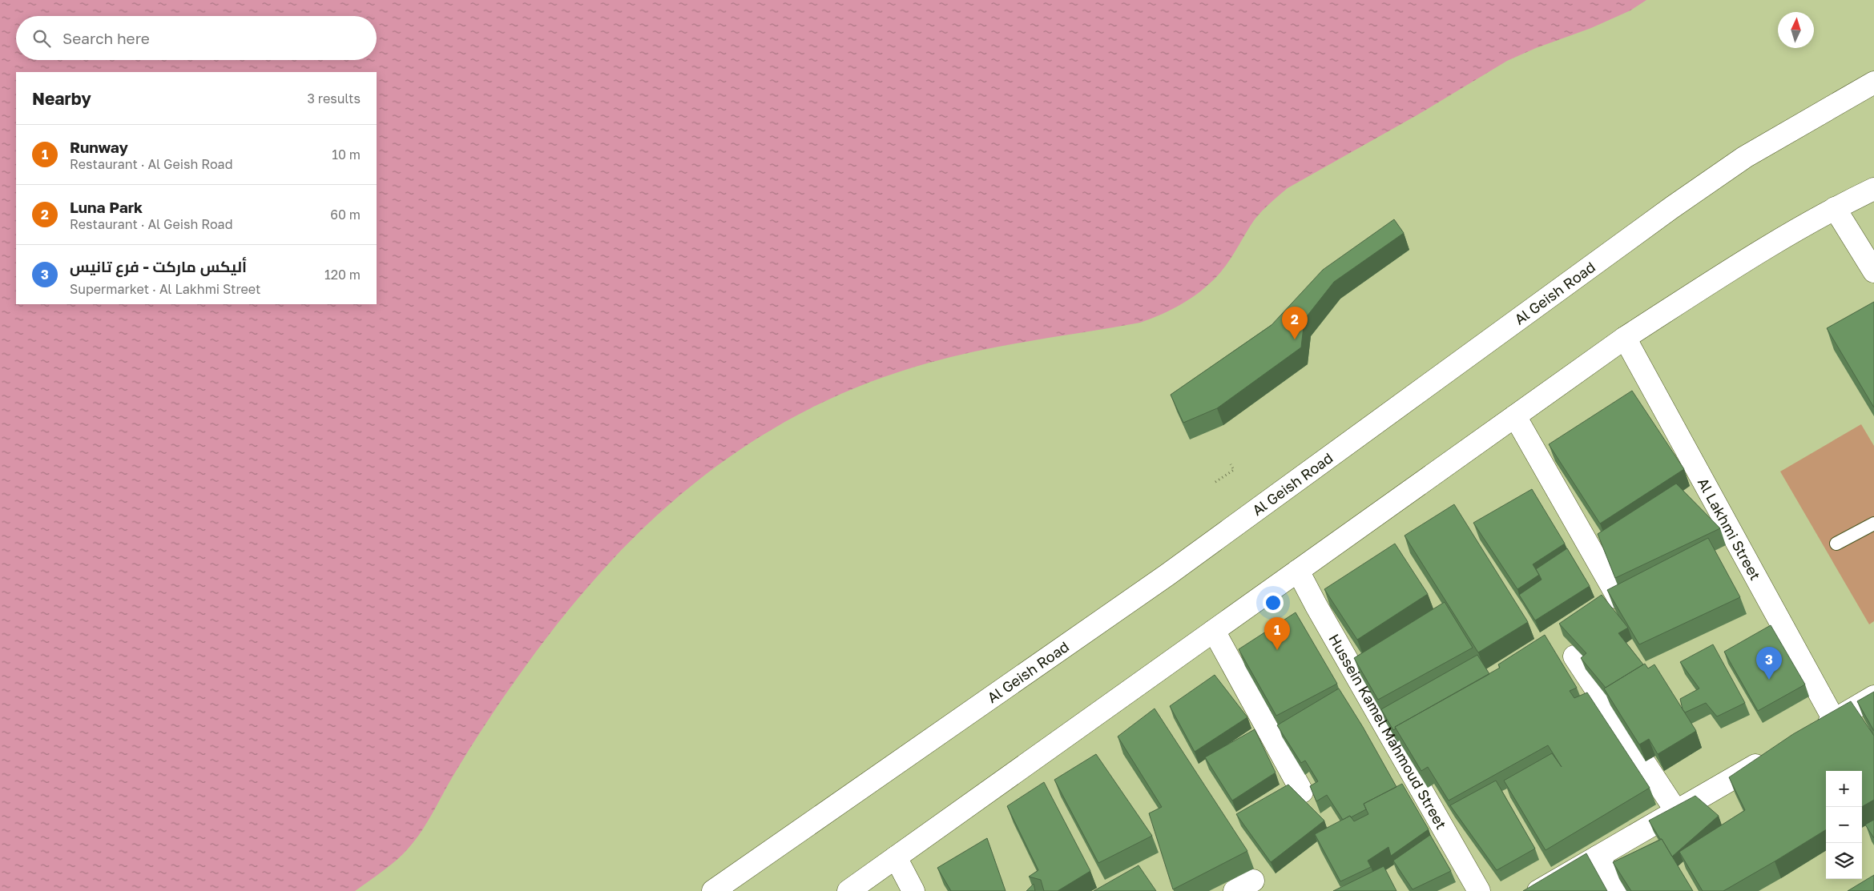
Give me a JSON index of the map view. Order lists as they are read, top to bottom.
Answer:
{
  "streets": {
    "main road": ["Al Geish Road", "Al Lakhmi Street", "Hussein Kamel Mahmoud Street"]
  },
  "north": "top",
  "page": {
    "search": "Search here",
    "heading": ["Nearby", "3 results"],
    "list": [
      {
        "mark": "1",
        "name": "Runway",
        "note": "Restaurant · Al Geish Road",
        "value": "10 m"
      },
      {
        "mark": "2",
        "name": "Luna Park",
        "note": "Restaurant · Al Geish Road",
        "value": "60 m"
      },
      {
        "mark": "3",
        "name": "أليكس ماركت - فرع تانيس",
        "note": "Supermarket · Al Lakhmi Street",
        "value": "120 m"
      }
    ],
    "pins": ["2", "1", "3"],
    "map_buttons": ["+", "−"]
  }
}
